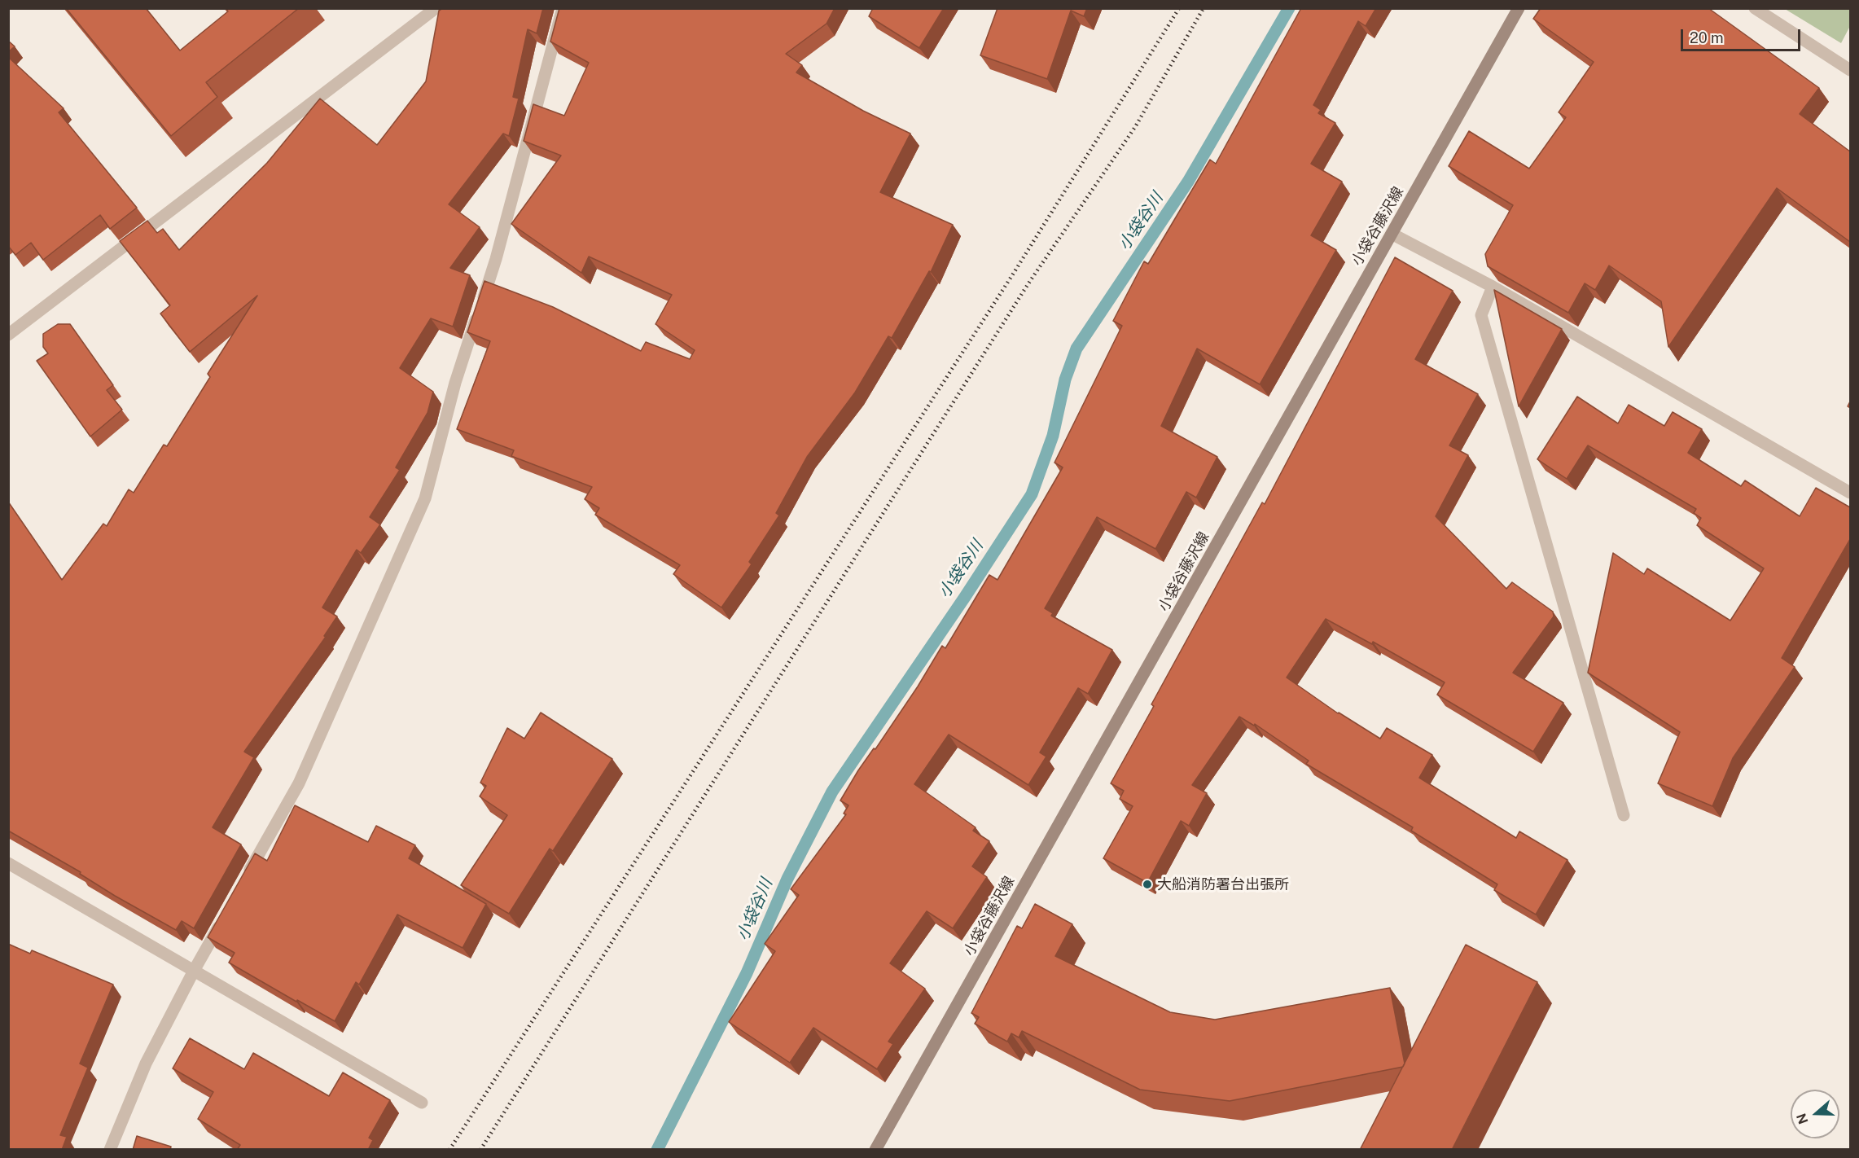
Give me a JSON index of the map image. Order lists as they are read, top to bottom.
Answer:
{
  "streets": {
    "main road": ["小袋谷藤沢線"]
  },
  "water": ["小袋谷川"],
  "places": ["大船消防署台出張所"],
  "scale_bar": "20 m",
  "north": "left"
}
